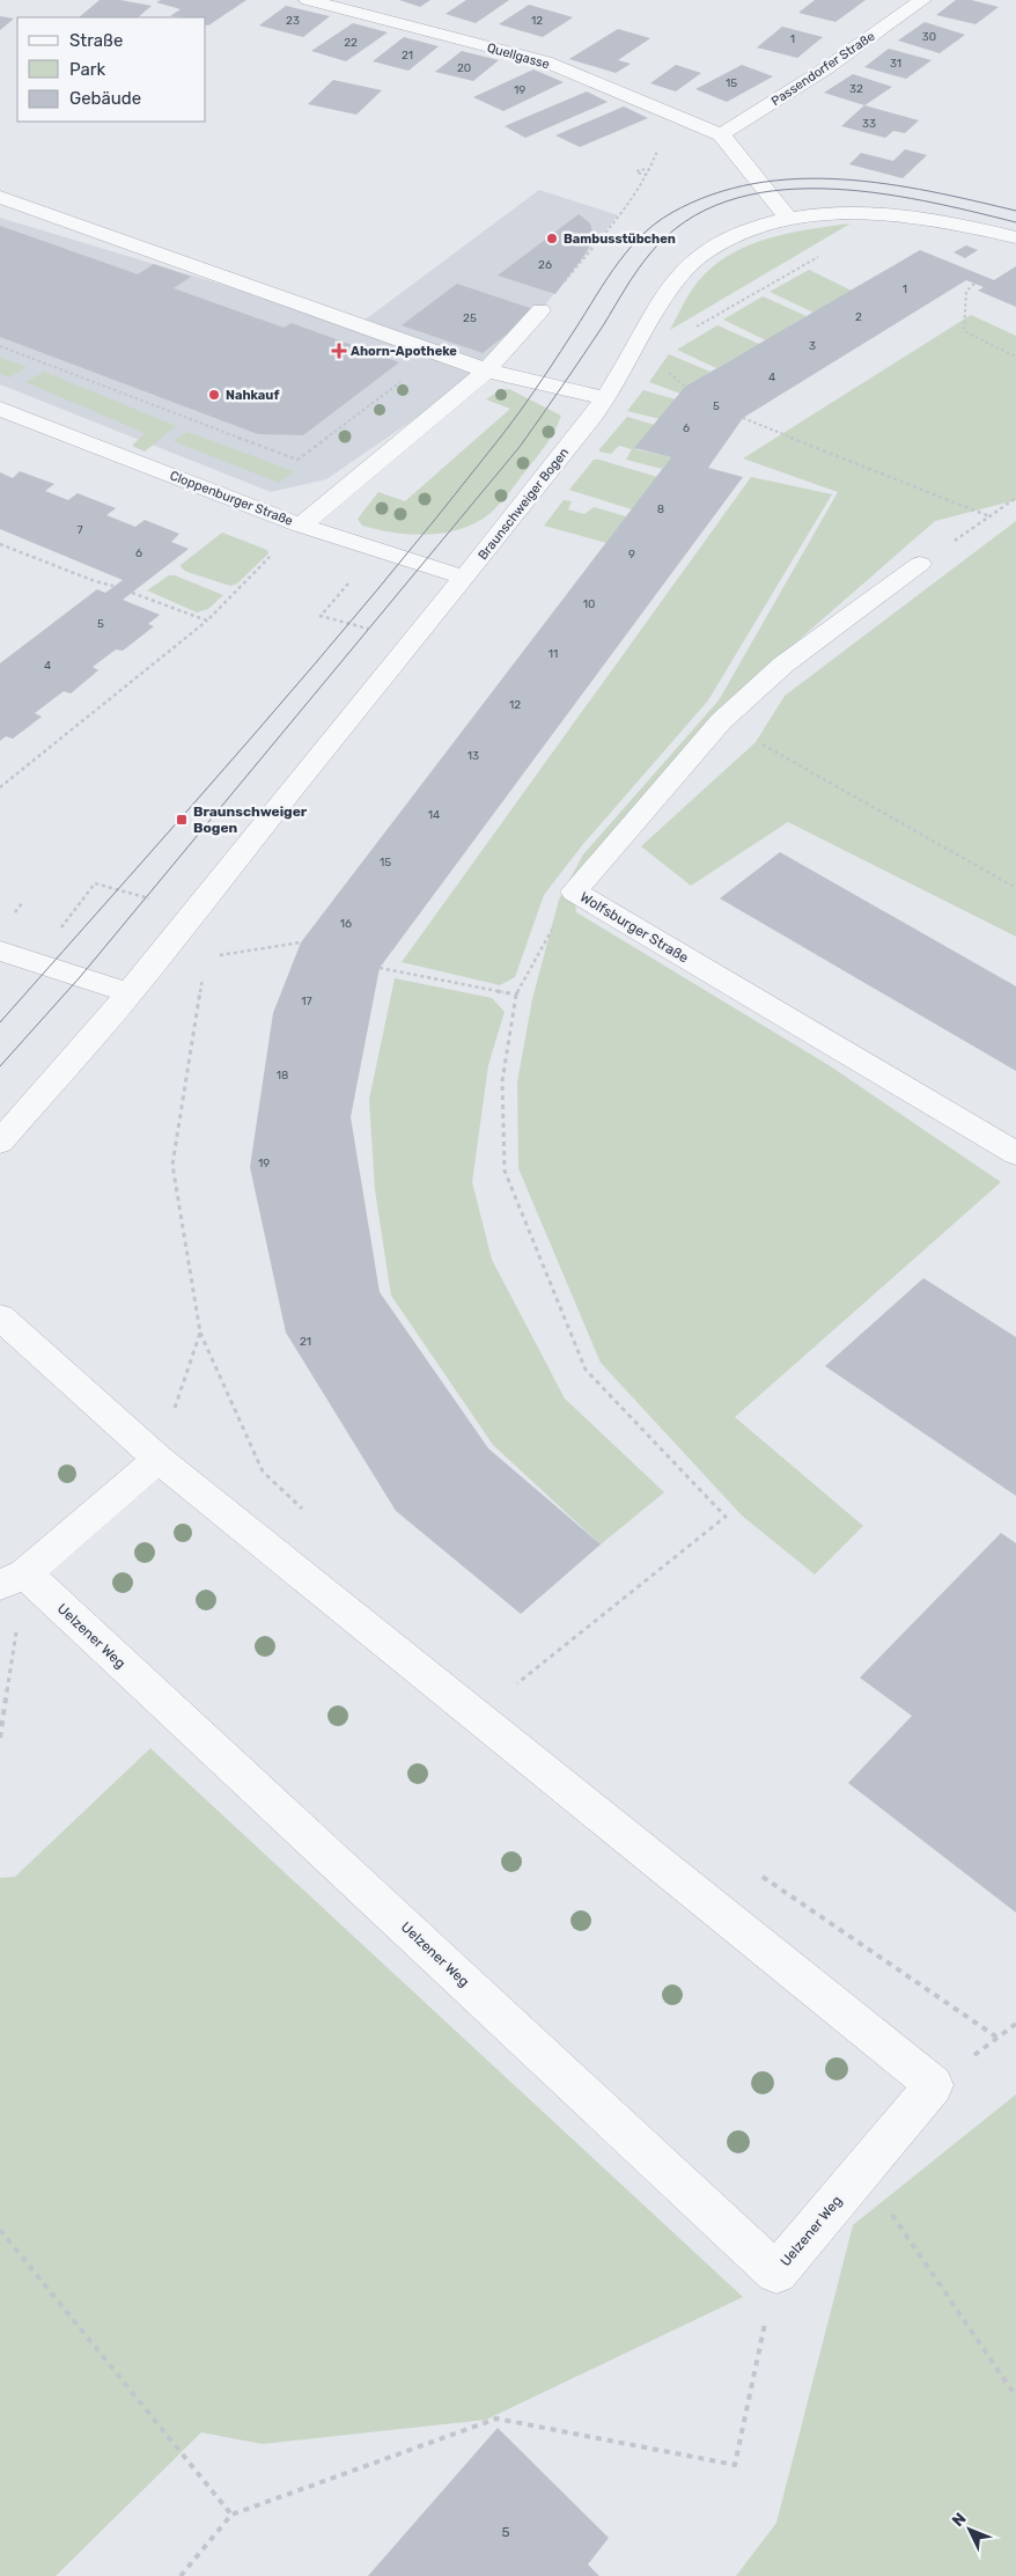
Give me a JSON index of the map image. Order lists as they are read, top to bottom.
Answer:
{
  "streets": {
    "street": [
      "Quellgasse",
      "Passendorfer Straße",
      "Cloppenburger Straße",
      "Braunschweiger Bogen",
      "Wolfsburger Straße",
      "Uelzener Weg"
    ]
  },
  "crossings": [
    ["Quellgasse", "Passendorfer Straße"],
    ["Cloppenburger Straße", "Braunschweiger Bogen"]
  ],
  "places": {
    "other": ["Bambusstübchen", "Nahkauf"],
    "health": ["Ahorn-Apotheke"],
    "transit": ["Braunschweiger Bogen"]
  },
  "house_numbers": [
    "23",
    "12",
    "30",
    "1",
    "22",
    "21",
    "31",
    "20",
    "15",
    "32",
    "19",
    "33",
    "26",
    "1",
    "2",
    "25",
    "3",
    "4",
    "5",
    "6",
    "8",
    "7",
    "6",
    "9",
    "10",
    "5",
    "11",
    "4",
    "12",
    "13",
    "14",
    "15",
    "16",
    "17",
    "18",
    "19",
    "21",
    "5"
  ],
  "legend": ["Straße", "Park", "Gebäude"],
  "north": "top left"
}
